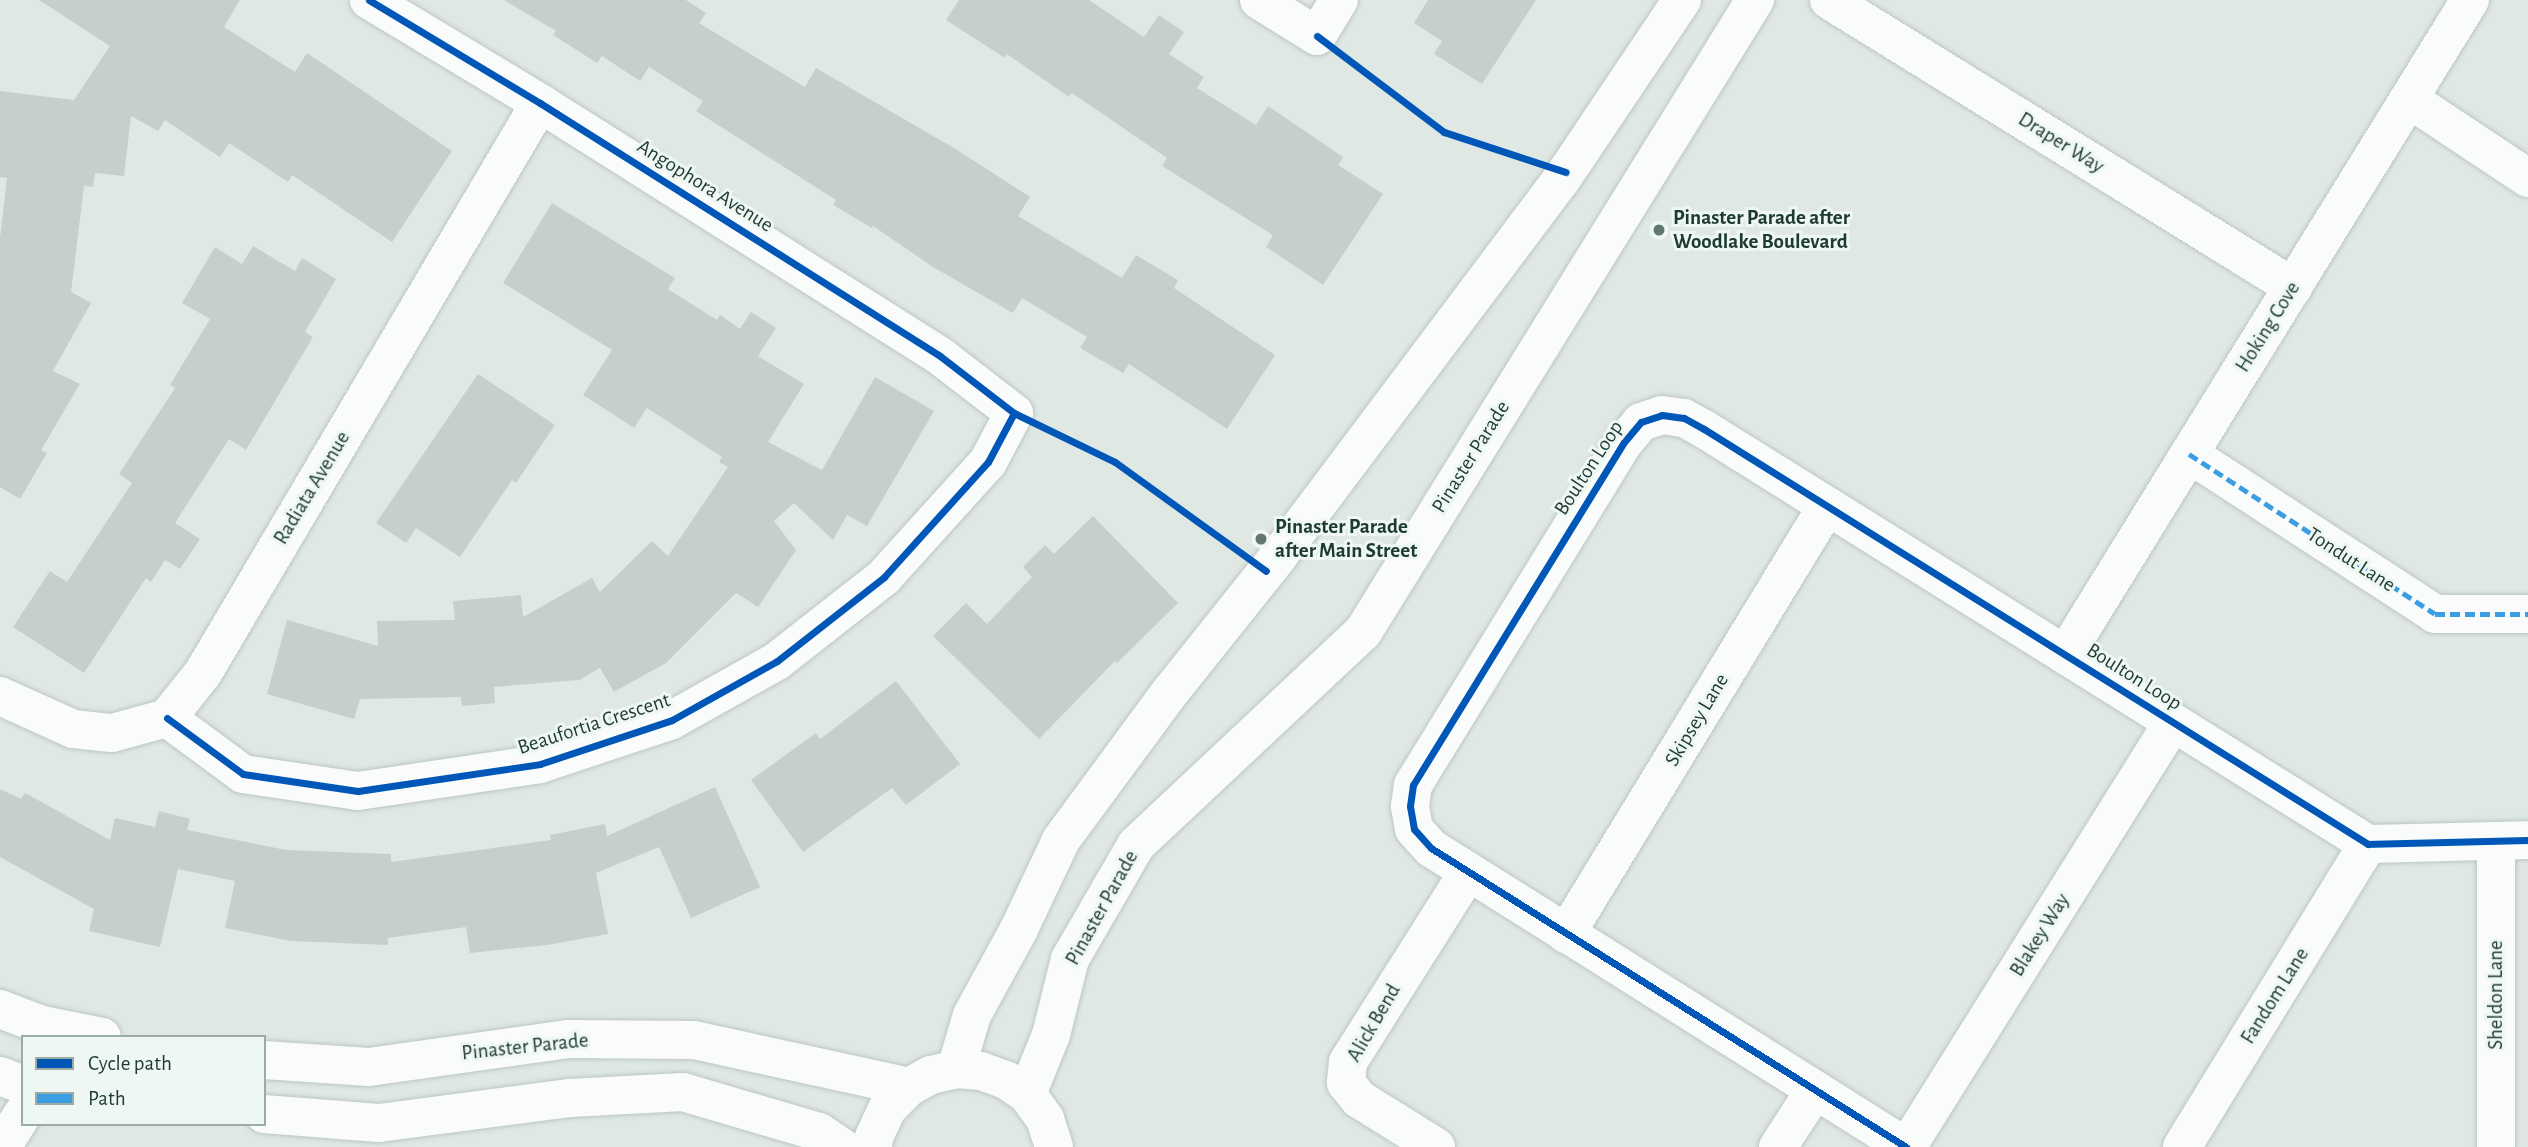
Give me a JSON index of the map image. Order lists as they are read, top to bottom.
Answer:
{
  "streets": {
    "street": [
      "Draper Way",
      "Angophora Avenue",
      "Hoking Cove",
      "Pinaster Parade",
      "Boulton Loop",
      "Radiata Avenue",
      "Tondut Lane",
      "Skipsey Lane",
      "Beaufortia Crescent",
      "Blakey Way",
      "Sheldon Lane",
      "Fandom Lane",
      "Alick Bend"
    ]
  },
  "crossings": [
    ["Draper Way", "Hoking Cove"],
    ["Angophora Avenue", "Radiata Avenue"],
    ["Angophora Avenue", "Beaufortia Crescent"],
    ["Hoking Cove", "Boulton Loop"],
    ["Hoking Cove", "Tondut Lane"],
    ["Boulton Loop", "Skipsey Lane"],
    ["Boulton Loop", "Blakey Way"],
    ["Boulton Loop", "Fandom Lane"],
    ["Boulton Loop", "Alick Bend"],
    ["Radiata Avenue", "Beaufortia Crescent"]
  ],
  "places": ["Pinaster Parade after Woodlake Boulevard", "Pinaster Parade after Main Street"],
  "legend": ["Cycle path", "Path"]
}
